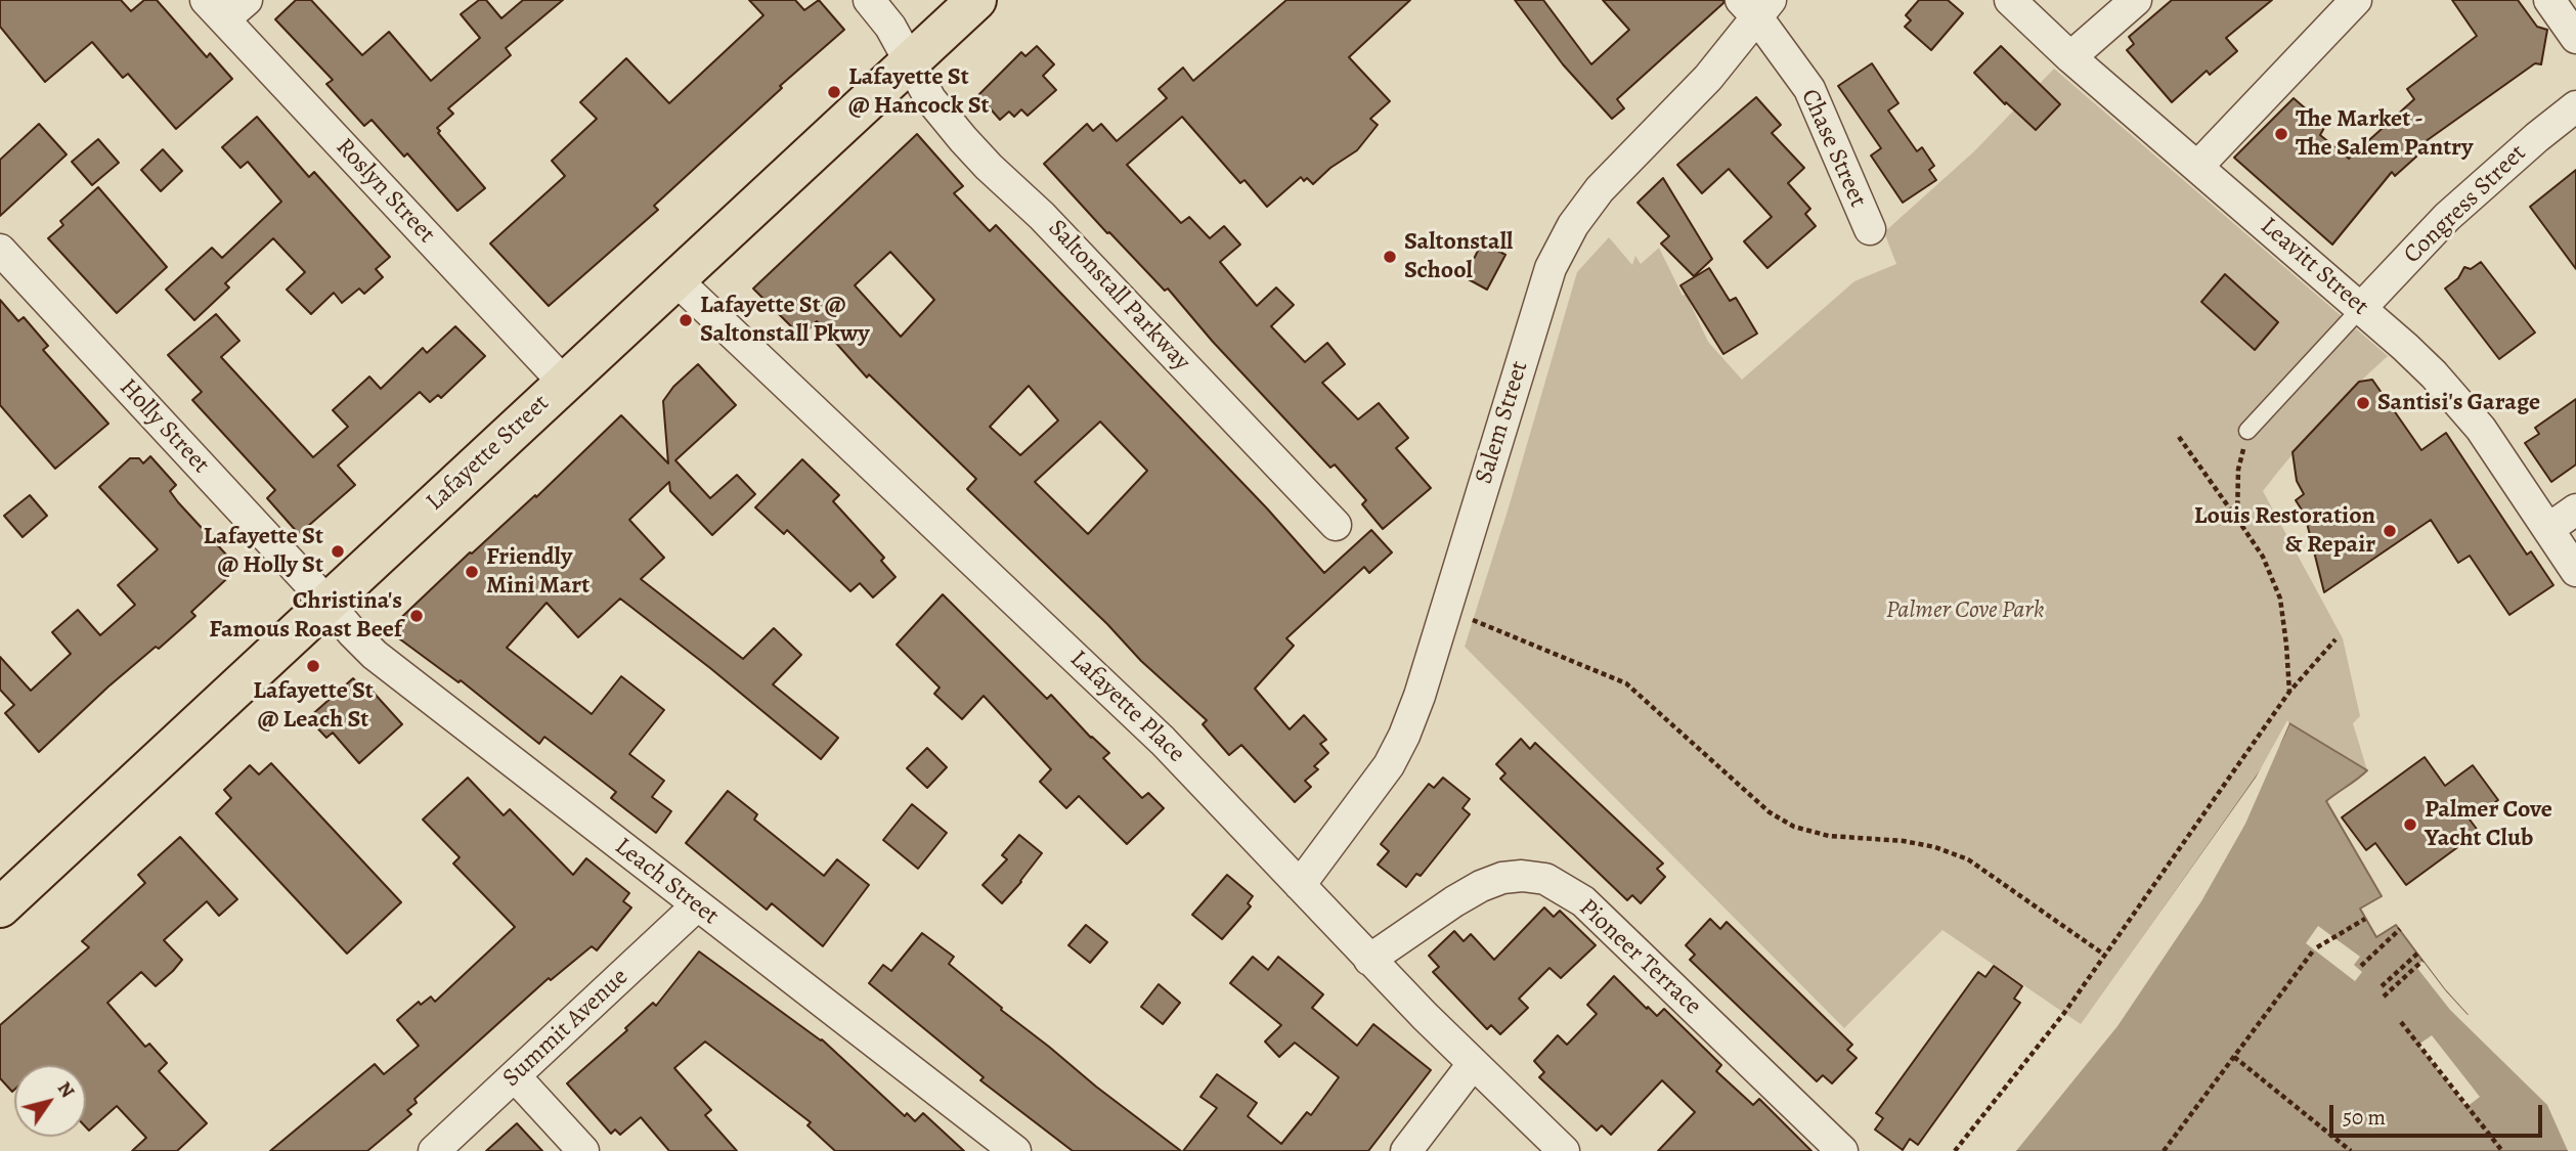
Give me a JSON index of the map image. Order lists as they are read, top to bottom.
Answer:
{
  "streets": {
    "highway": ["Lafayette Street"],
    "street": [
      "Chase Street",
      "Roslyn Street",
      "Congress Street",
      "Leavitt Street",
      "Saltonstall Parkway",
      "Salem Street",
      "Holly Street",
      "Lafayette Place",
      "Leach Street",
      "Pioneer Terrace",
      "Summit Avenue"
    ]
  },
  "crossings": [
    ["Chase Street", "Salem Street"],
    ["Roslyn Street", "Lafayette Street"],
    ["Congress Street", "Leavitt Street"],
    ["Saltonstall Parkway", "Lafayette Street"],
    ["Salem Street", "Lafayette Place"],
    ["Holly Street", "Lafayette Street"],
    ["Holly Street", "Leach Street"],
    ["Lafayette Street", "Lafayette Place"],
    ["Lafayette Street", "Leach Street"],
    ["Lafayette Place", "Pioneer Terrace"],
    ["Leach Street", "Summit Avenue"]
  ],
  "parks": ["Palmer Cove Park"],
  "places": [
    "Lafayette St @ Hancock St",
    "The Market - The Salem Pantry",
    "Saltonstall School",
    "Lafayette St @ Saltonstall Pkwy",
    "Santisi's Garage",
    "Louis Restoration & Repair",
    "Lafayette St @ Holly St",
    "Friendly Mini Mart",
    "Christina's Famous Roast Beef",
    "Lafayette St @ Leach St",
    "Palmer Cove Yacht Club"
  ],
  "scale_bar": "50 m",
  "north": "top right"
}
